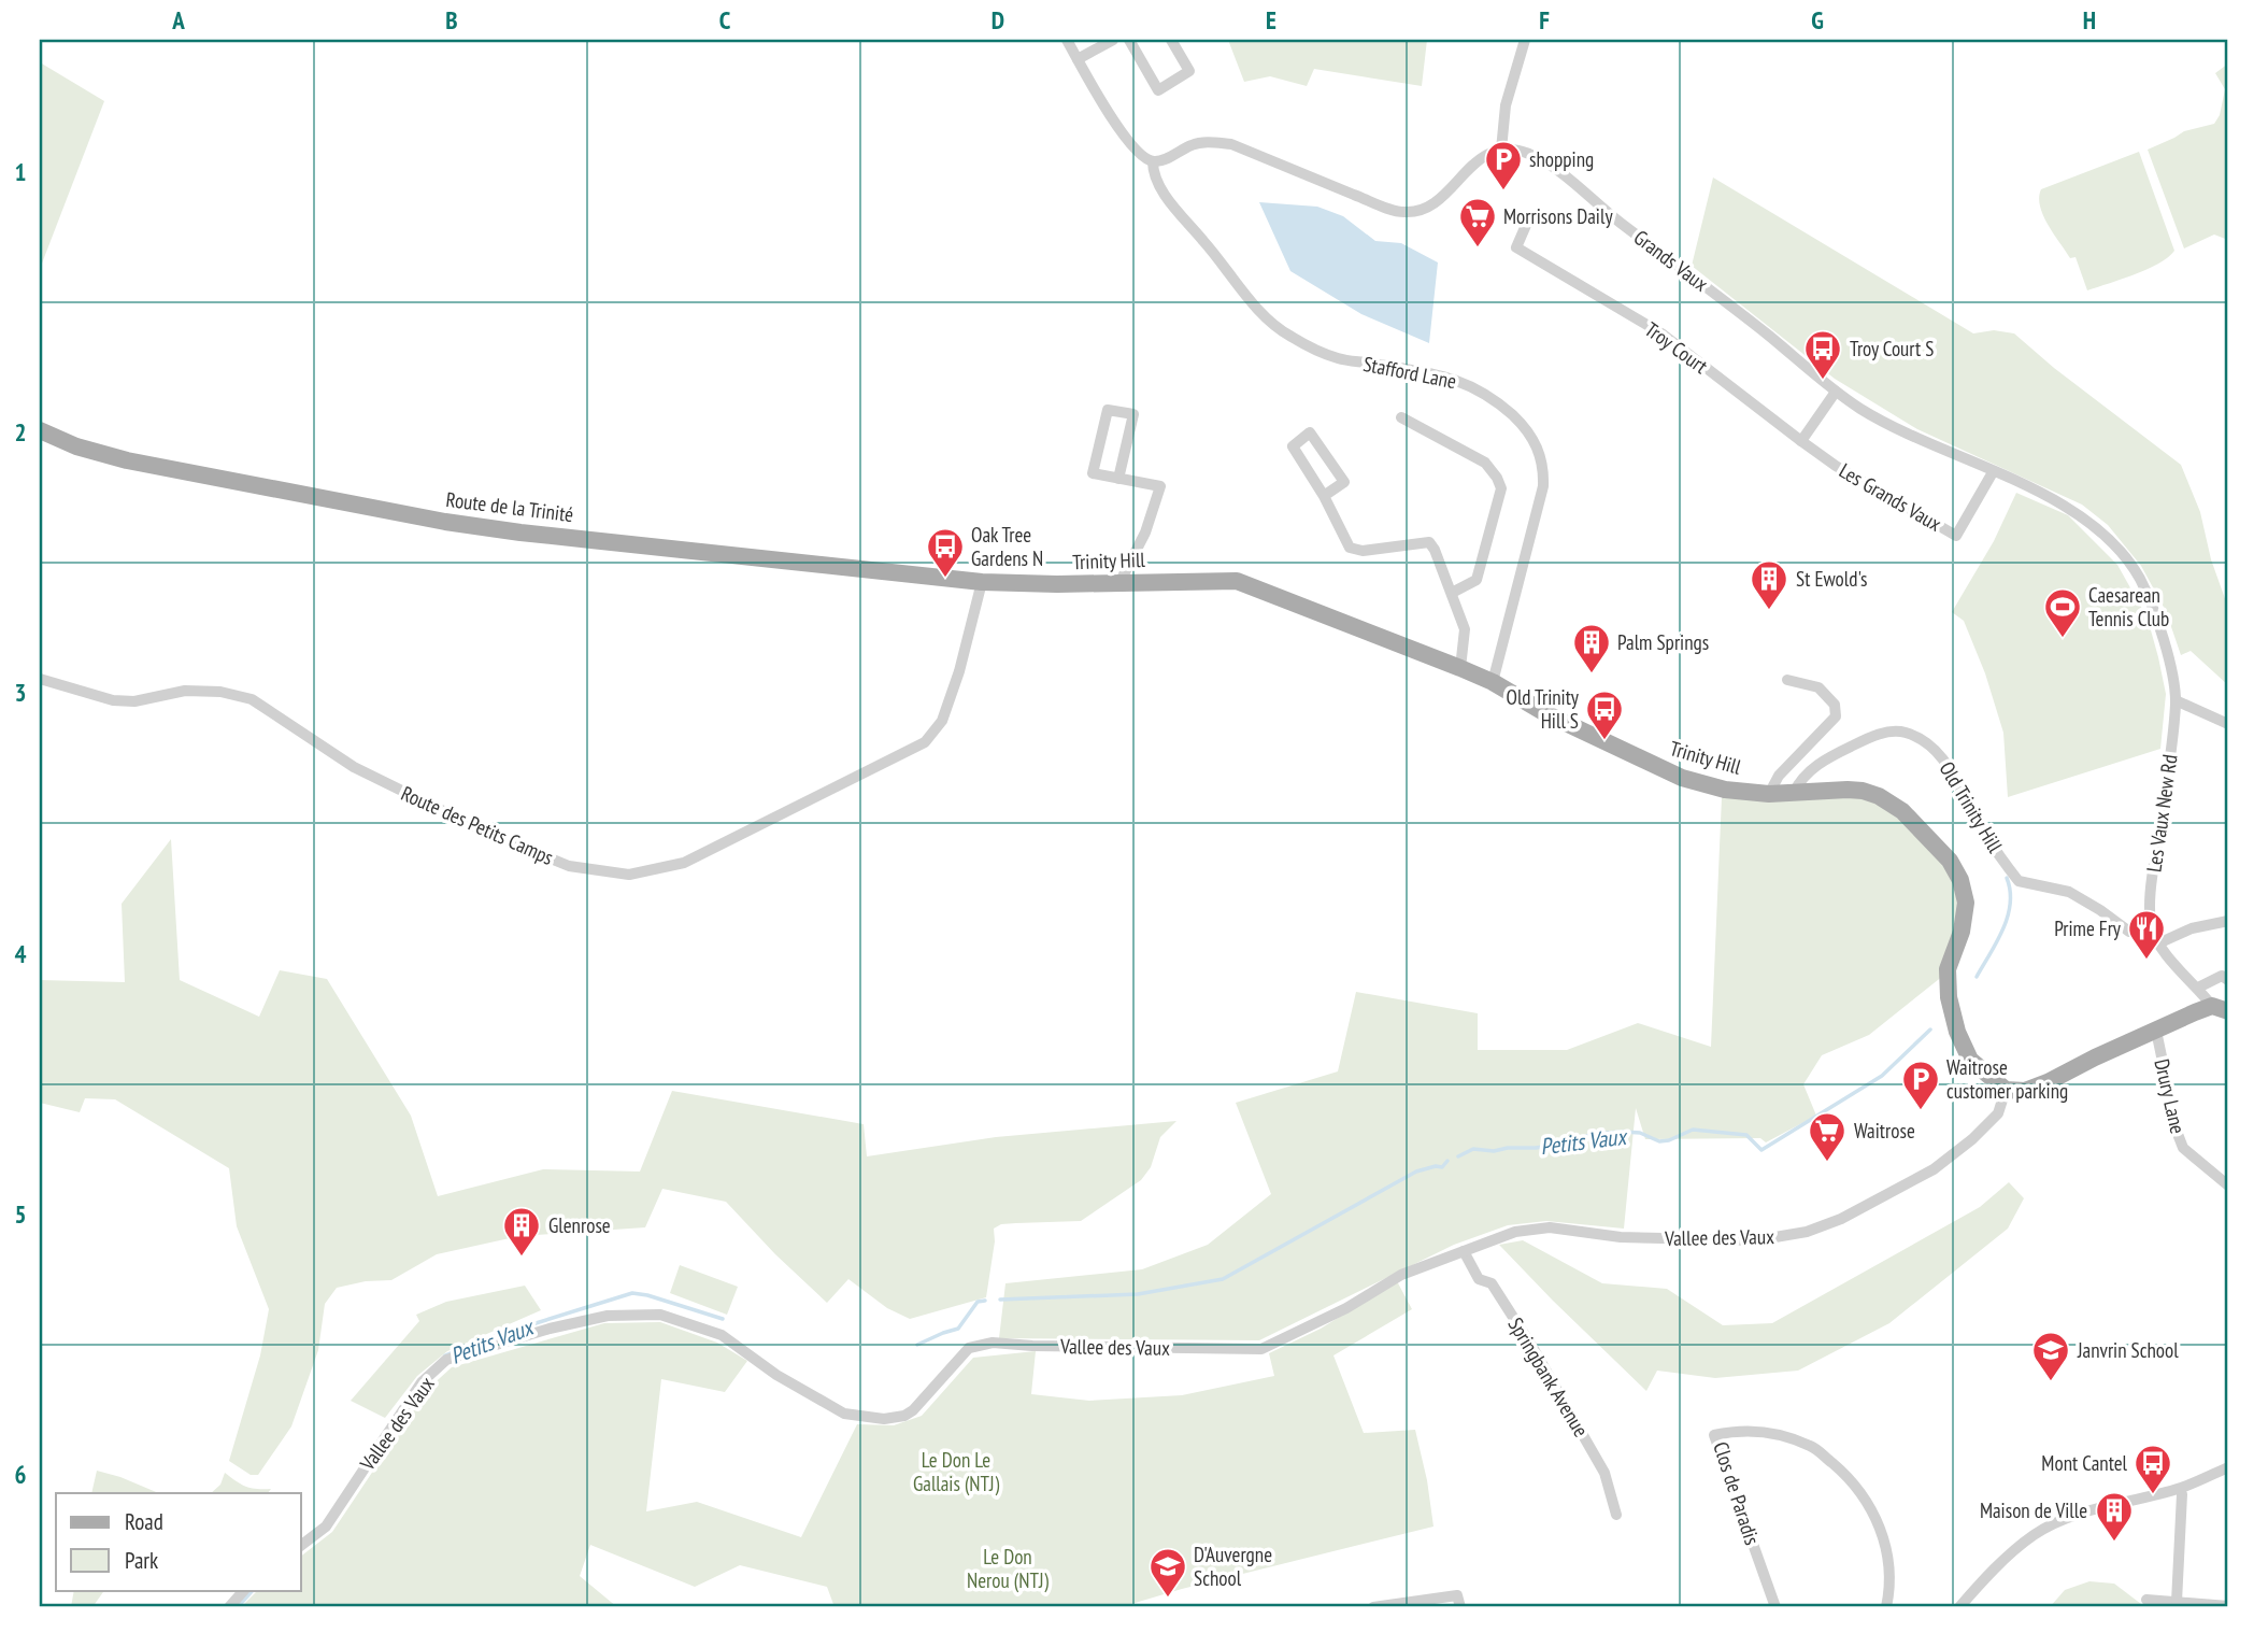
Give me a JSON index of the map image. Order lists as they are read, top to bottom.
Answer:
{
  "streets": {
    "main road": ["Route de la Trinité", "Trinity Hill"],
    "street": [
      "Grands Vaux",
      "Troy Court",
      "Stafford Lane",
      "Les Grands Vaux",
      "Old Trinity Hill",
      "Les Vaux New Rd",
      "Route des Petits Camps",
      "Drury Lane",
      "Vallee des Vaux",
      "Springbank Avenue",
      "Clos de Paradis"
    ]
  },
  "crossings": [
    ["Grands Vaux", "Les Grands Vaux"],
    ["Grands Vaux", "Les Vaux New Rd"],
    ["Troy Court", "Les Grands Vaux"],
    ["Stafford Lane", "Trinity Hill"],
    ["Route de la Trinité", "Trinity Hill"],
    ["Route de la Trinité", "Route des Petits Camps"],
    ["Trinity Hill", "Old Trinity Hill"],
    ["Trinity Hill", "Route des Petits Camps"],
    ["Trinity Hill", "Vallee des Vaux"],
    ["Old Trinity Hill", "Les Vaux New Rd"],
    ["Vallee des Vaux", "Springbank Avenue"]
  ],
  "water": ["Petits Vaux"],
  "parks": ["Le Don Le Gallais (NTJ)", "Le Don Nerou (NTJ)"],
  "places": {
    "parking": ["shopping", "Waitrose customer parking"],
    "supermarket": ["Morrisons Daily", "Waitrose"],
    "bus stop": [
      "Troy Court S",
      "Oak Tree Gardens N",
      "Old Trinity Hill S",
      "Mont Cantel"
    ],
    "building": [
      "St Ewold's",
      "Palm Springs",
      "Glenrose",
      "Maison de Ville"
    ],
    "sports": ["Caesarean Tennis Club"],
    "restaurant": ["Prime Fry"],
    "school or university": ["Janvrin School", "D'Auvergne School"]
  },
  "legend": ["Road", "Park"],
  "grid": {
    "columns": [
      "A",
      "B",
      "C",
      "D",
      "E",
      "F",
      "G",
      "H"
    ],
    "rows": [
      "1",
      "2",
      "3",
      "4",
      "5",
      "6"
    ]
  }
}
